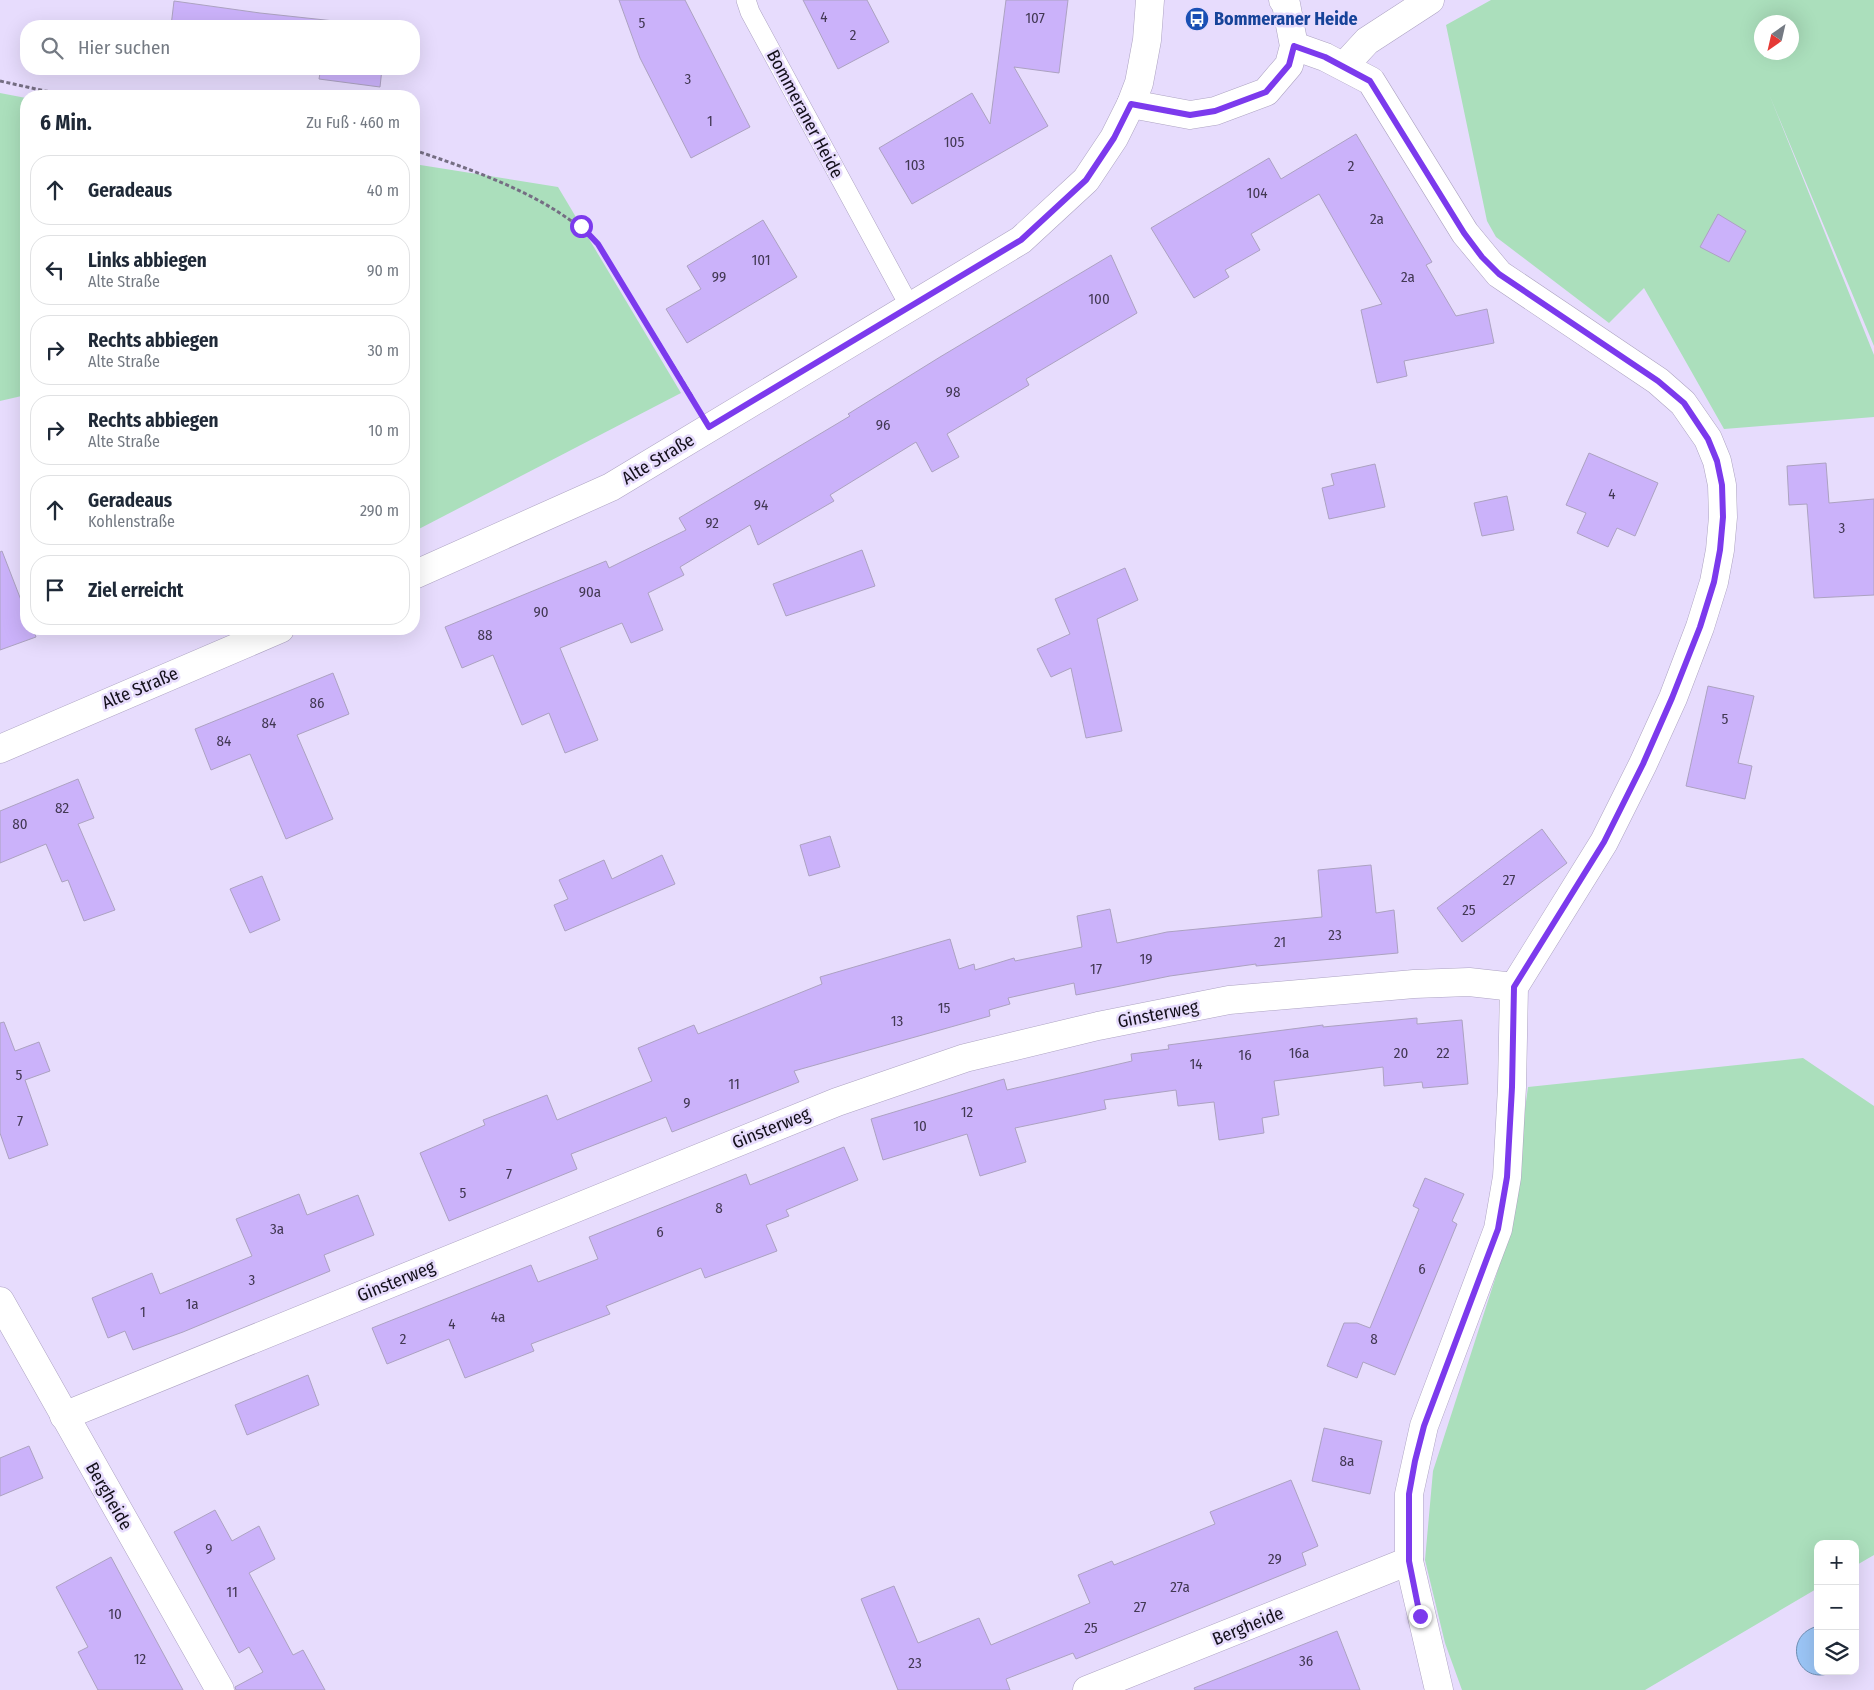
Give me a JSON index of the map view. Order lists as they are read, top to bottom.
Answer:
{
  "streets": {
    "street": ["Alte Straße", "Ginsterweg", "Bergheide"],
    "lane": ["Bommeraner Heide"]
  },
  "crossings": [
    ["Bommeraner Heide", "Alte Straße"],
    ["Ginsterweg", "Bergheide"]
  ],
  "places": {
    "bus stop": ["Bommeraner Heide"]
  },
  "house_numbers": [
    "4",
    "107",
    "5",
    "2",
    "3",
    "1",
    "105",
    "103",
    "2",
    "104",
    "2a",
    "101",
    "99",
    "2a",
    "100",
    "98",
    "96",
    "4",
    "94",
    "92",
    "3",
    "90a",
    "90",
    "88",
    "86",
    "5",
    "84",
    "84",
    "82",
    "80",
    "27",
    "25",
    "23",
    "21",
    "19",
    "17",
    "15",
    "13",
    "16a",
    "20",
    "22",
    "16",
    "14",
    "5",
    "11",
    "9",
    "12",
    "7",
    "10",
    "7",
    "5",
    "8",
    "3a",
    "6",
    "6",
    "3",
    "1a",
    "1",
    "4a",
    "4",
    "2",
    "8",
    "8a",
    "9",
    "29",
    "27a",
    "11",
    "27",
    "10",
    "25",
    "12",
    "36",
    "23"
  ],
  "north": "bottom left",
  "page": {
    "search": "Hier suchen",
    "heading": ["6 Min.", "Zu Fuß · 460 m"],
    "list": [
      ["Geradeaus", "40 m"],
      ["Links abbiegen", "Alte Straße", "90 m"],
      ["Rechts abbiegen", "Alte Straße", "30 m"],
      ["Rechts abbiegen", "Alte Straße", "10 m"],
      ["Geradeaus", "Kohlenstraße", "290 m"],
      "Ziel erreicht"
    ],
    "map_buttons": ["+", "−"]
  }
}
